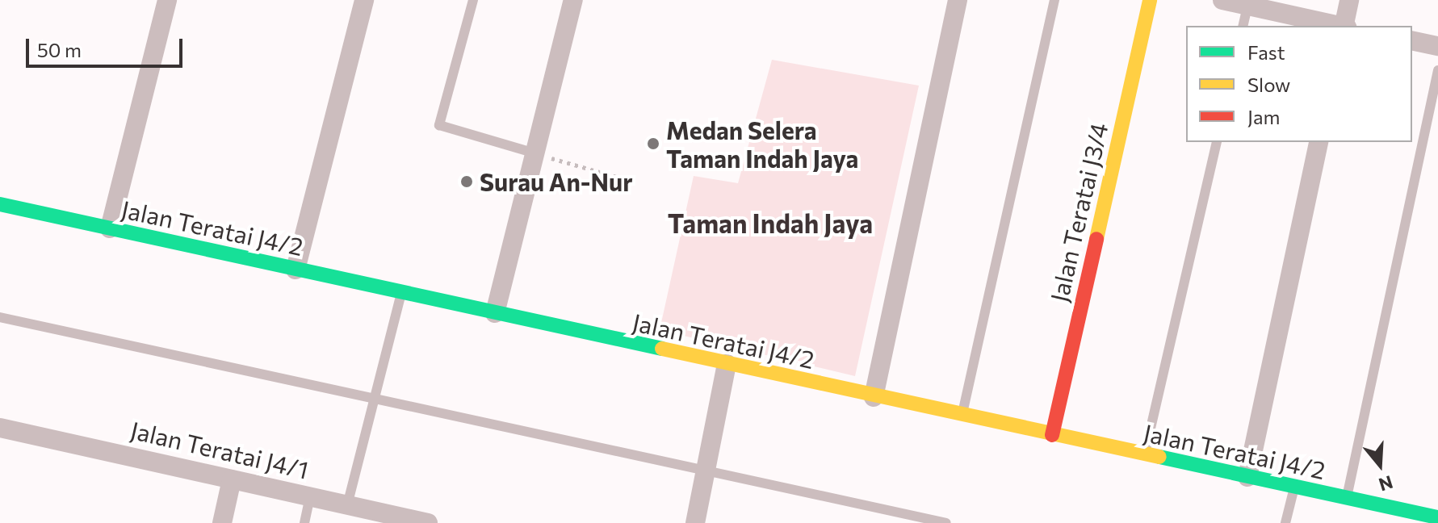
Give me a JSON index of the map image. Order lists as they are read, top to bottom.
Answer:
{
  "streets": {
    "street": ["Jalan Teratai J3/4", "Jalan Teratai J4/2", "Jalan Teratai J4/1"]
  },
  "crossings": [
    ["Jalan Teratai J3/4", "Jalan Teratai J4/2"]
  ],
  "districts": ["Taman Indah Jaya"],
  "places": ["Medan Selera Taman Indah Jaya", "Surau An-Nur"],
  "legend": ["Fast", "Slow", "Jam"],
  "scale_bar": "50 m",
  "north": "bottom"
}
